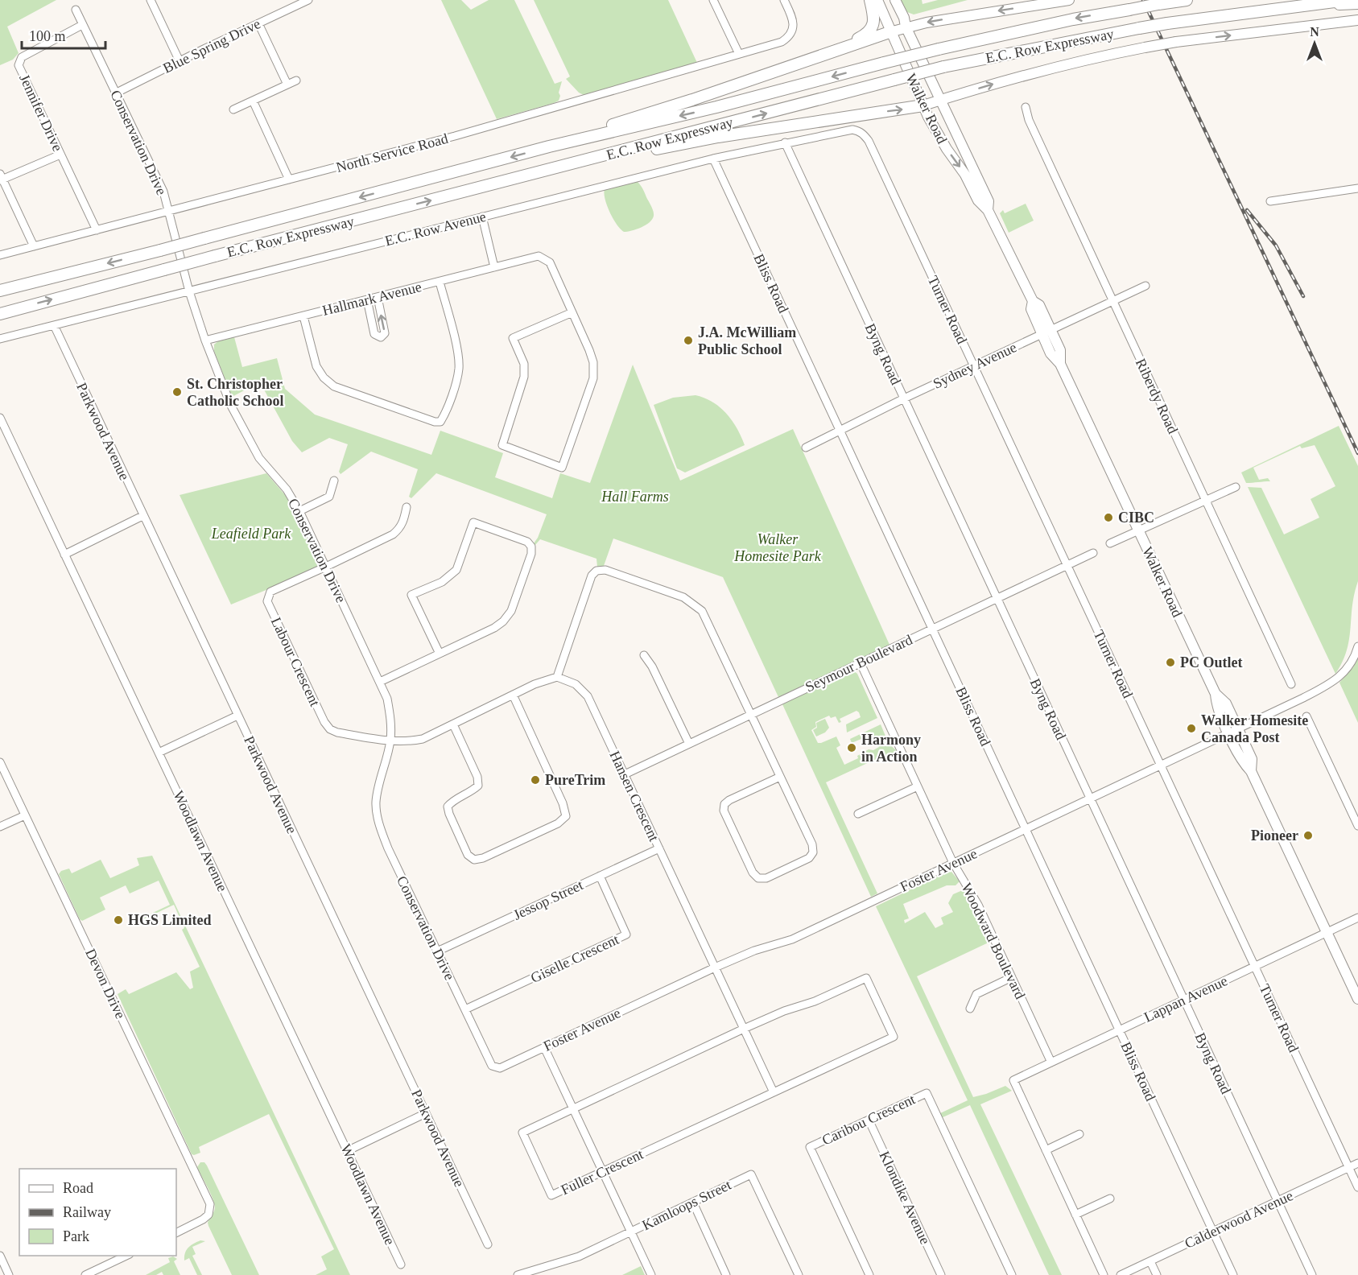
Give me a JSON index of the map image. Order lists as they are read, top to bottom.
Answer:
{
  "streets": {
    "highway": ["E.C. Row Expressway"],
    "main road": ["Walker Road"],
    "street": [
      "Blue Spring Drive",
      "Jennifer Drive",
      "Conservation Drive",
      "North Service Road",
      "E.C. Row Avenue",
      "Bliss Road",
      "Hallmark Avenue",
      "Turner Road",
      "Byng Road",
      "Sydney Avenue",
      "Riberdy Road",
      "Parkwood Avenue",
      "Labour Crescent",
      "Seymour Boulevard",
      "Hansen Crescent",
      "Woodlawn Avenue",
      "Foster Avenue",
      "Jessop Street",
      "Woodward Boulevard",
      "Giselle Crescent",
      "Devon Drive",
      "Lappan Avenue",
      "Caribou Crescent",
      "Fuller Crescent",
      "Klondike Avenue",
      "Kamloops Street",
      "Calderwood Avenue"
    ]
  },
  "crossings": [
    ["Blue Spring Drive", "Conservation Drive"],
    ["Walker Road", "Sydney Avenue"],
    ["Walker Road", "Foster Avenue"],
    ["Walker Road", "Lappan Avenue"],
    ["Jennifer Drive", "Conservation Drive"],
    ["Jennifer Drive", "North Service Road"],
    ["Conservation Drive", "North Service Road"],
    ["Conservation Drive", "E.C. Row Avenue"],
    ["Conservation Drive", "Hallmark Avenue"],
    ["Conservation Drive", "Labour Crescent"],
    ["Conservation Drive", "Foster Avenue"],
    ["Conservation Drive", "Jessop Street"],
    ["Conservation Drive", "Giselle Crescent"],
    ["E.C. Row Avenue", "Bliss Road"],
    ["E.C. Row Avenue", "Turner Road"],
    ["E.C. Row Avenue", "Byng Road"],
    ["E.C. Row Avenue", "Parkwood Avenue"],
    ["Bliss Road", "Sydney Avenue"],
    ["Bliss Road", "Seymour Boulevard"],
    ["Bliss Road", "Foster Avenue"],
    ["Bliss Road", "Lappan Avenue"],
    ["Bliss Road", "Calderwood Avenue"],
    ["Turner Road", "Sydney Avenue"],
    ["Turner Road", "Seymour Boulevard"],
    ["Turner Road", "Foster Avenue"],
    ["Turner Road", "Lappan Avenue"],
    ["Turner Road", "Calderwood Avenue"],
    ["Byng Road", "Sydney Avenue"],
    ["Byng Road", "Seymour Boulevard"],
    ["Byng Road", "Foster Avenue"],
    ["Byng Road", "Lappan Avenue"],
    ["Byng Road", "Calderwood Avenue"],
    ["Sydney Avenue", "Riberdy Road"],
    ["Seymour Boulevard", "Hansen Crescent"],
    ["Seymour Boulevard", "Woodward Boulevard"],
    ["Hansen Crescent", "Foster Avenue"],
    ["Hansen Crescent", "Jessop Street"],
    ["Hansen Crescent", "Fuller Crescent"],
    ["Foster Avenue", "Woodward Boulevard"],
    ["Jessop Street", "Giselle Crescent"],
    ["Woodward Boulevard", "Lappan Avenue"],
    ["Caribou Crescent", "Klondike Avenue"]
  ],
  "parks": ["Hall Farms", "Leafield Park", "Walker Homesite Park"],
  "places": [
    "J.A. McWilliam Public School",
    "St. Christopher Catholic School",
    "CIBC",
    "PC Outlet",
    "Walker Homesite Canada Post",
    "Harmony in Action",
    "PureTrim",
    "Pioneer",
    "HGS Limited"
  ],
  "legend": ["Road", "Railway", "Park"],
  "scale_bar": "100 m",
  "north": "top"
}
